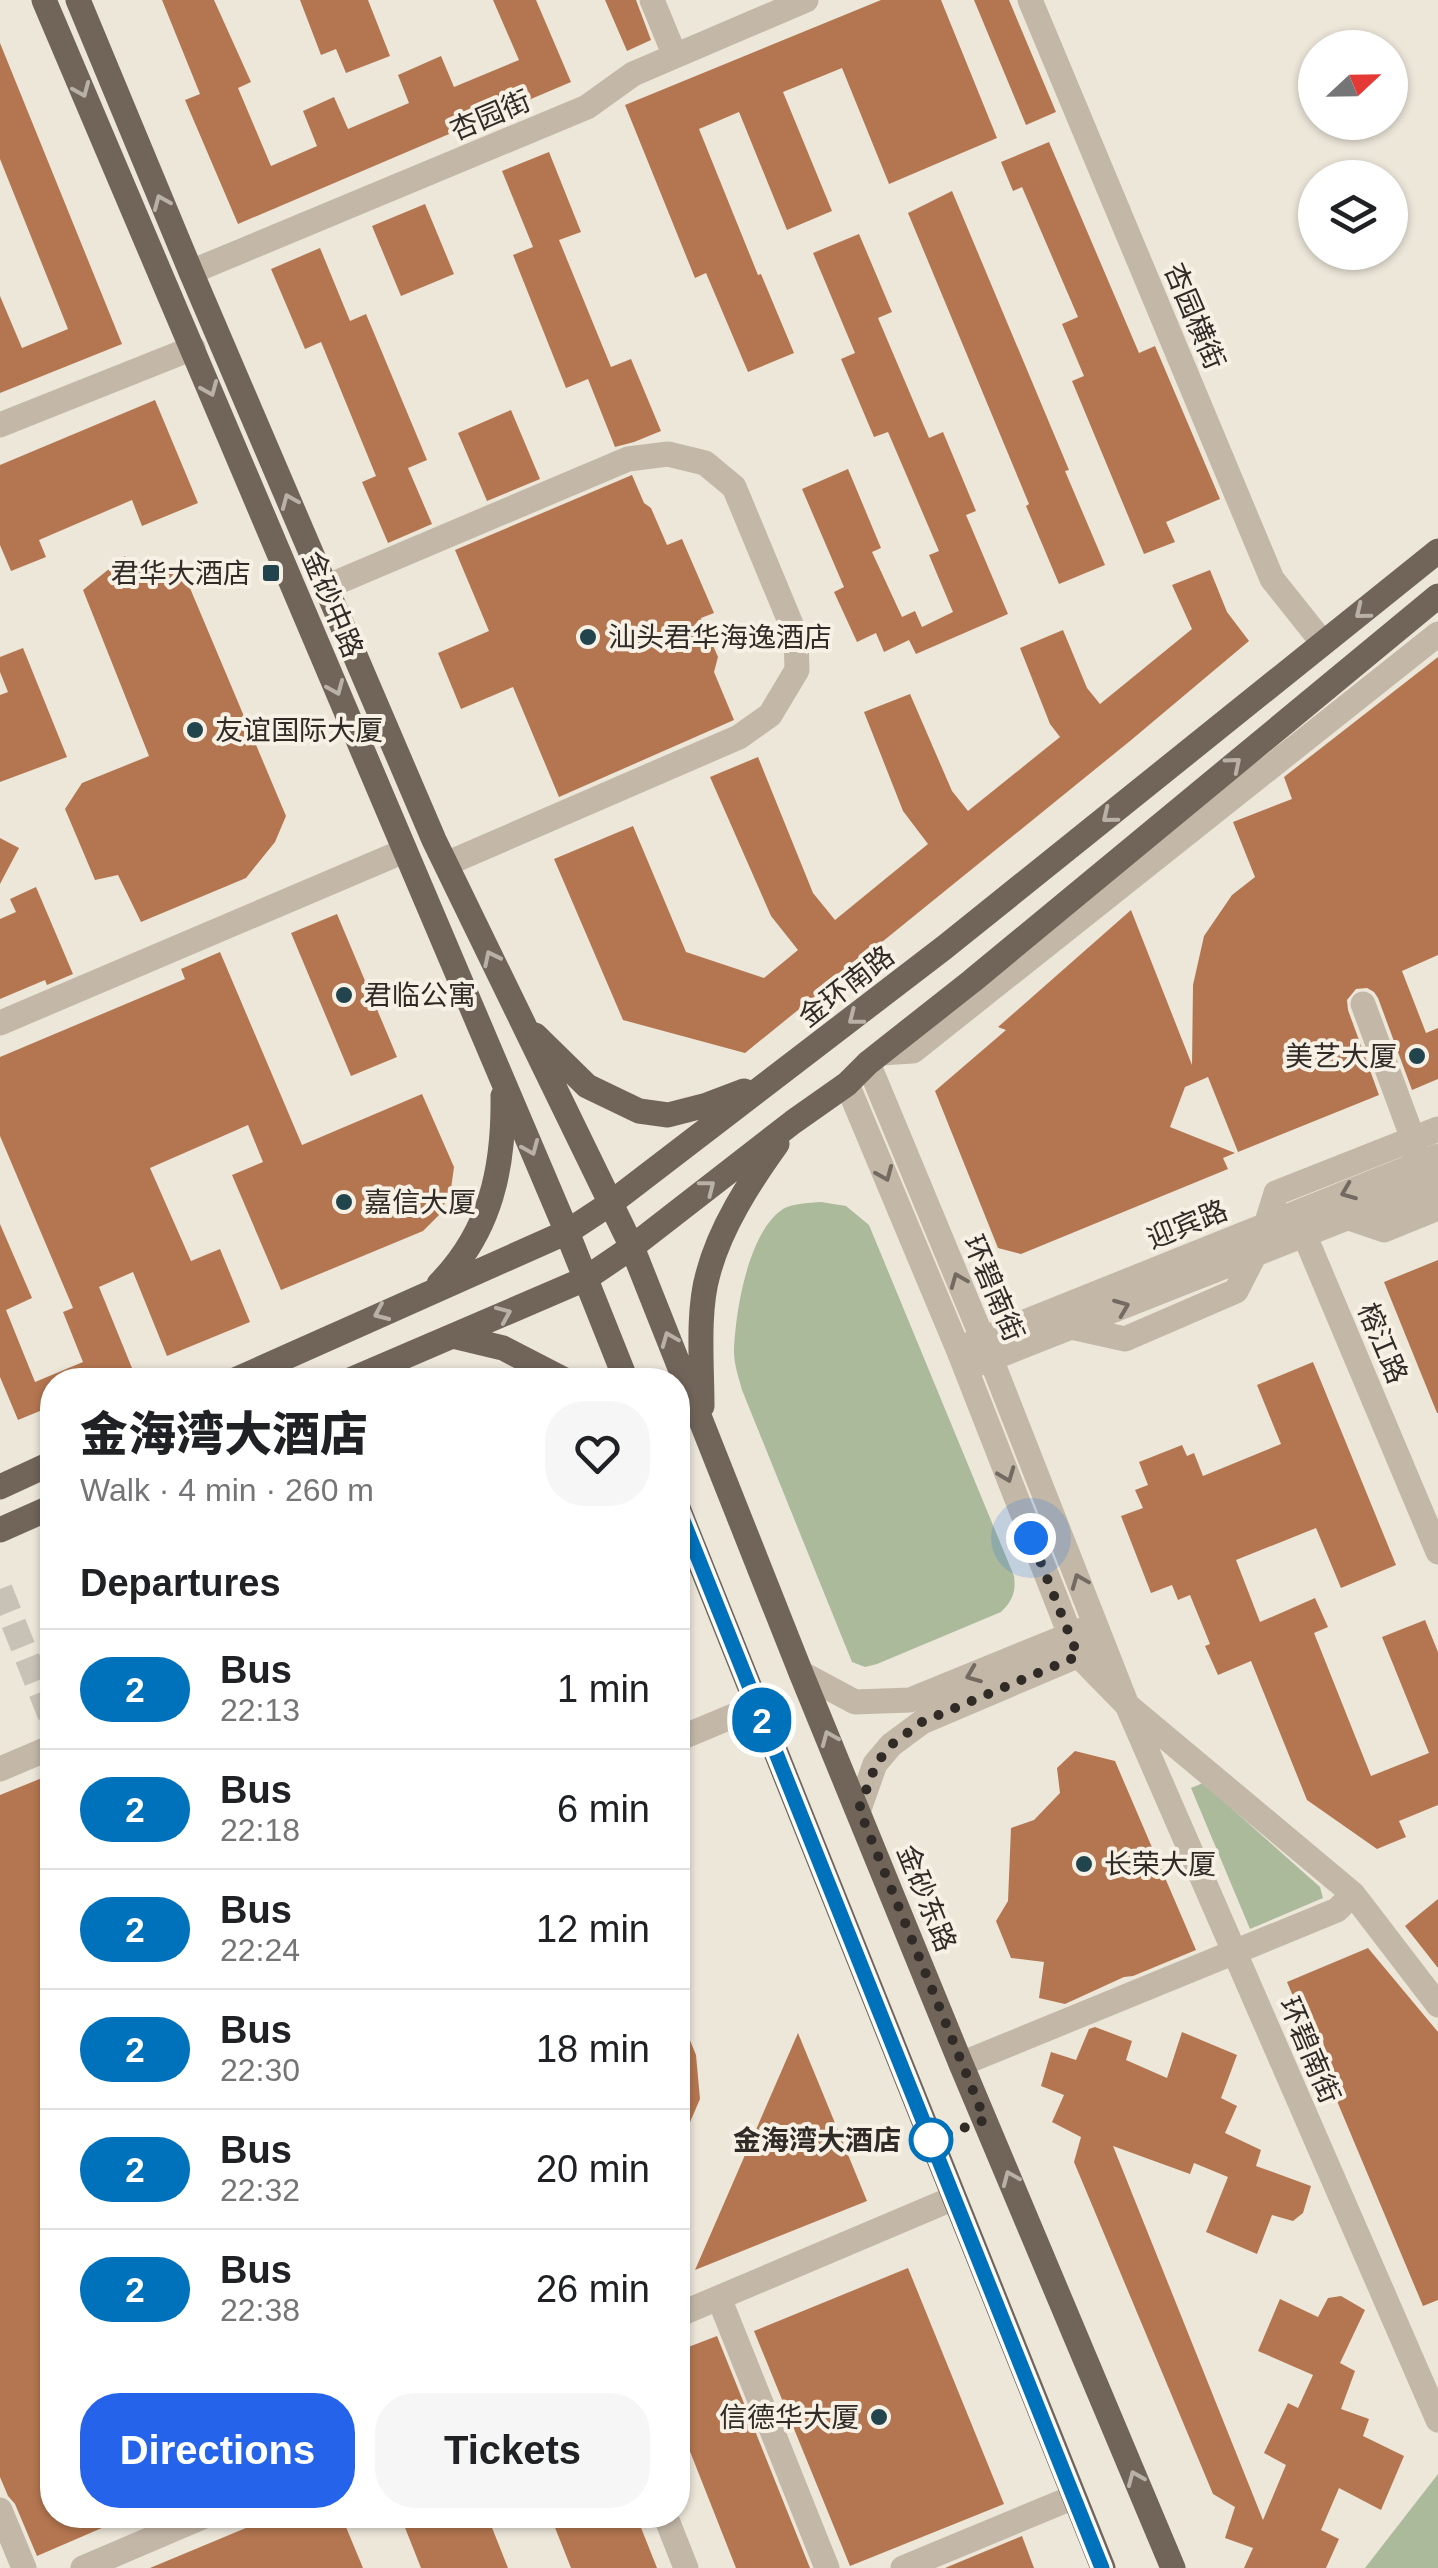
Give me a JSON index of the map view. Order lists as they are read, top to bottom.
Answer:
{
  "streets": {
    "main road": ["金砂中路", "金环南路", "金砂东路"],
    "street": [
      "杏园街",
      "杏园横街",
      "迎宾路",
      "环碧南街",
      "榕江路"
    ]
  },
  "crossings": [
    ["杏园街", "金砂中路"],
    ["杏园横街", "金环南路"],
    ["金砂中路", "金环南路"],
    ["金砂中路", "金砂东路"],
    ["迎宾路", "环碧南街"],
    ["迎宾路", "榕江路"]
  ],
  "places": {
    "transit": ["君华大酒店"],
    "other": [
      "汕头君华海逸酒店",
      "友谊国际大厦",
      "君临公寓",
      "美艺大厦",
      "嘉信大厦",
      "长荣大厦",
      "金海湾大酒店",
      "信德华大厦"
    ]
  },
  "lines": ["bus line 2"],
  "north": "right",
  "page": {
    "on_map": "2",
    "heading": [
      ["金海湾大酒店", "Walk · 4 min · 260 m"],
      "Departures"
    ],
    "list": [
      {
        "mark": "2",
        "name": "Bus",
        "note": "22:13",
        "value": "1 min"
      },
      {
        "mark": "2",
        "name": "Bus",
        "note": "22:18",
        "value": "6 min"
      },
      {
        "mark": "2",
        "name": "Bus",
        "note": "22:24",
        "value": "12 min"
      },
      {
        "mark": "2",
        "name": "Bus",
        "note": "22:30",
        "value": "18 min"
      },
      {
        "mark": "2",
        "name": "Bus",
        "note": "22:32",
        "value": "20 min"
      },
      {
        "mark": "2",
        "name": "Bus",
        "note": "22:38",
        "value": "26 min"
      }
    ],
    "buttons": ["Directions", "Tickets"]
  }
}
